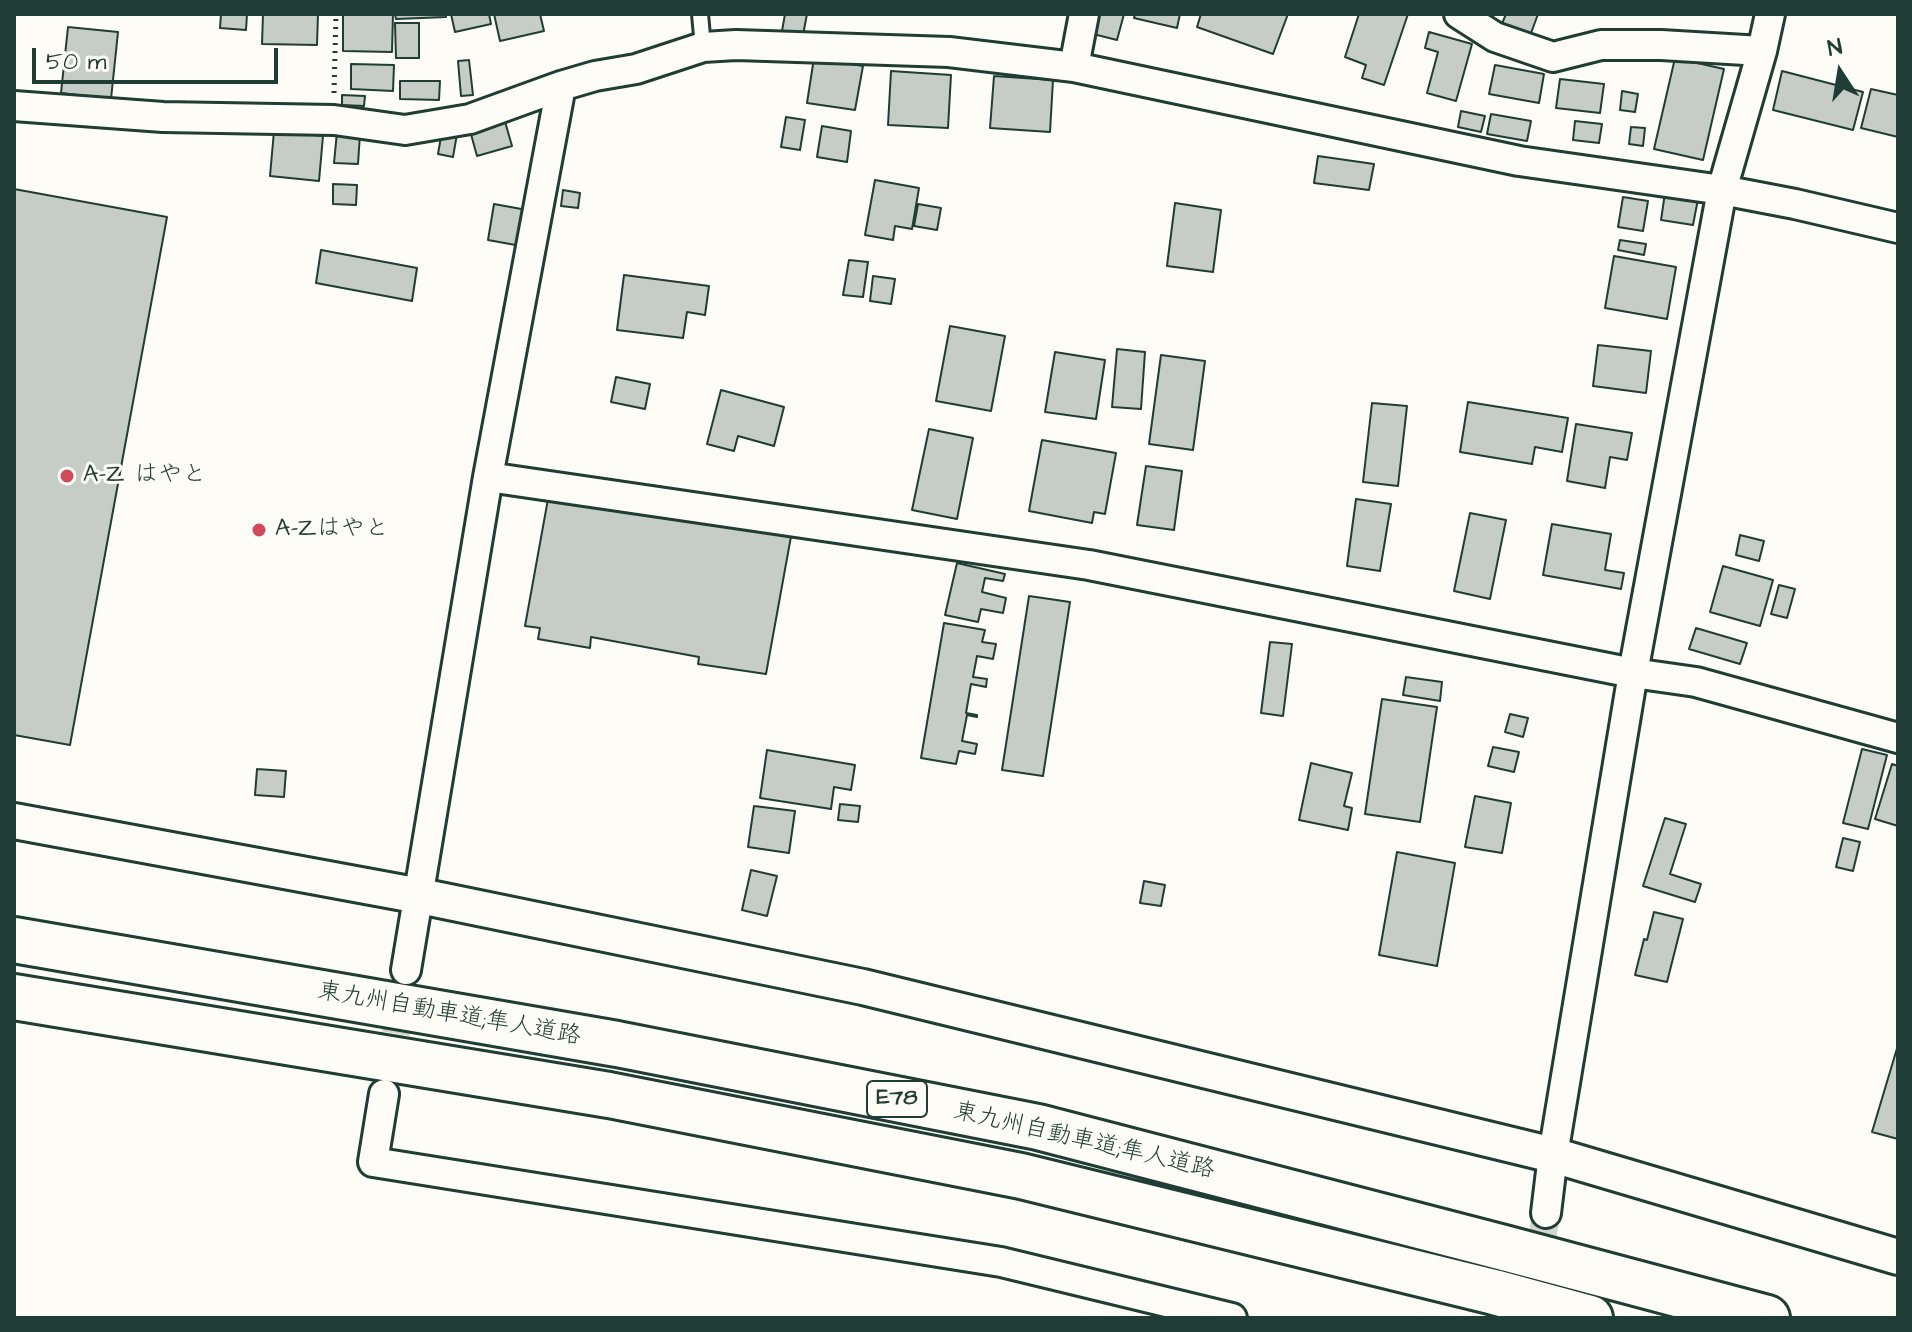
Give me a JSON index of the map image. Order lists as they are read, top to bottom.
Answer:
{
  "streets": {
    "highway": ["東九州自動車道;隼人道路", "E78"]
  },
  "places": ["A-Z はやと", "A-Zはやと"],
  "scale_bar": "50 m",
  "north": "top"
}
